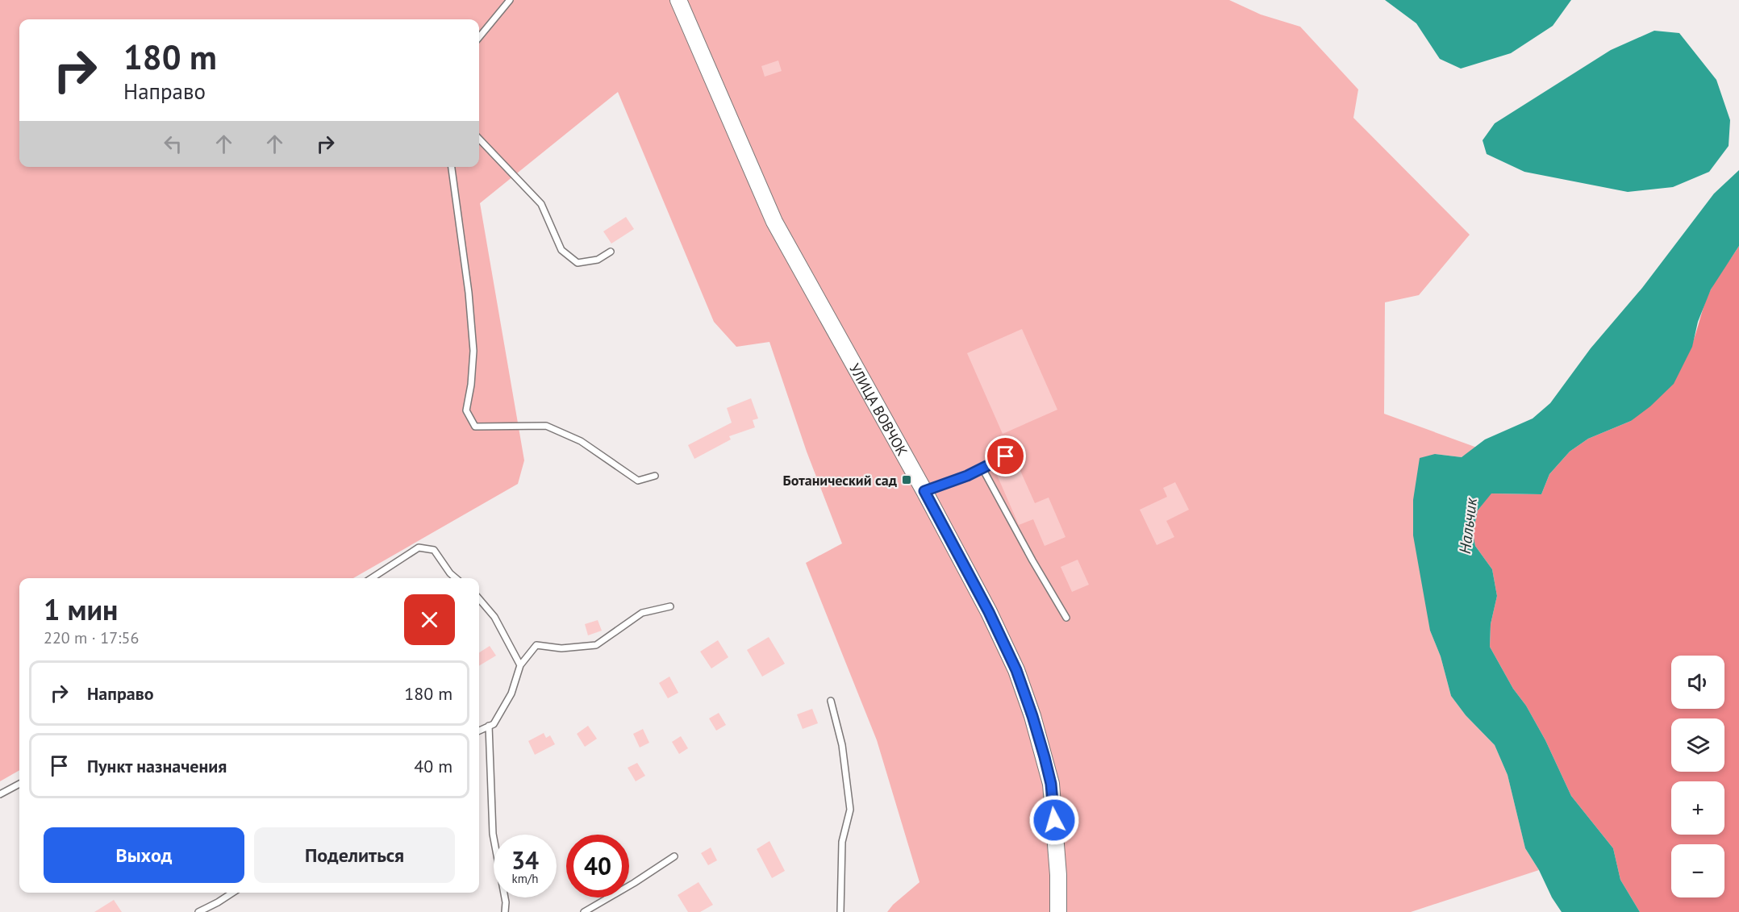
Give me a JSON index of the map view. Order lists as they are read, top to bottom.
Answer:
{
  "streets": {
    "street": ["УЛИЦА ВОВЧОК"]
  },
  "water": ["Нальчик"],
  "places": {
    "transit": ["Ботанический сад"]
  },
  "page": {
    "turn": ["180 m", "Направо"],
    "heading": ["1 мин", "220 m · 17:56"],
    "map_buttons": ["+", "−"],
    "list": [
      {
        "name": "Направо",
        "value": "180 m"
      },
      {
        "name": "Пункт назначения",
        "value": "40 m"
      }
    ],
    "buttons": ["Выход", "Поделиться"],
    "speed": "34 km/h",
    "limit": "40"
  }
}
